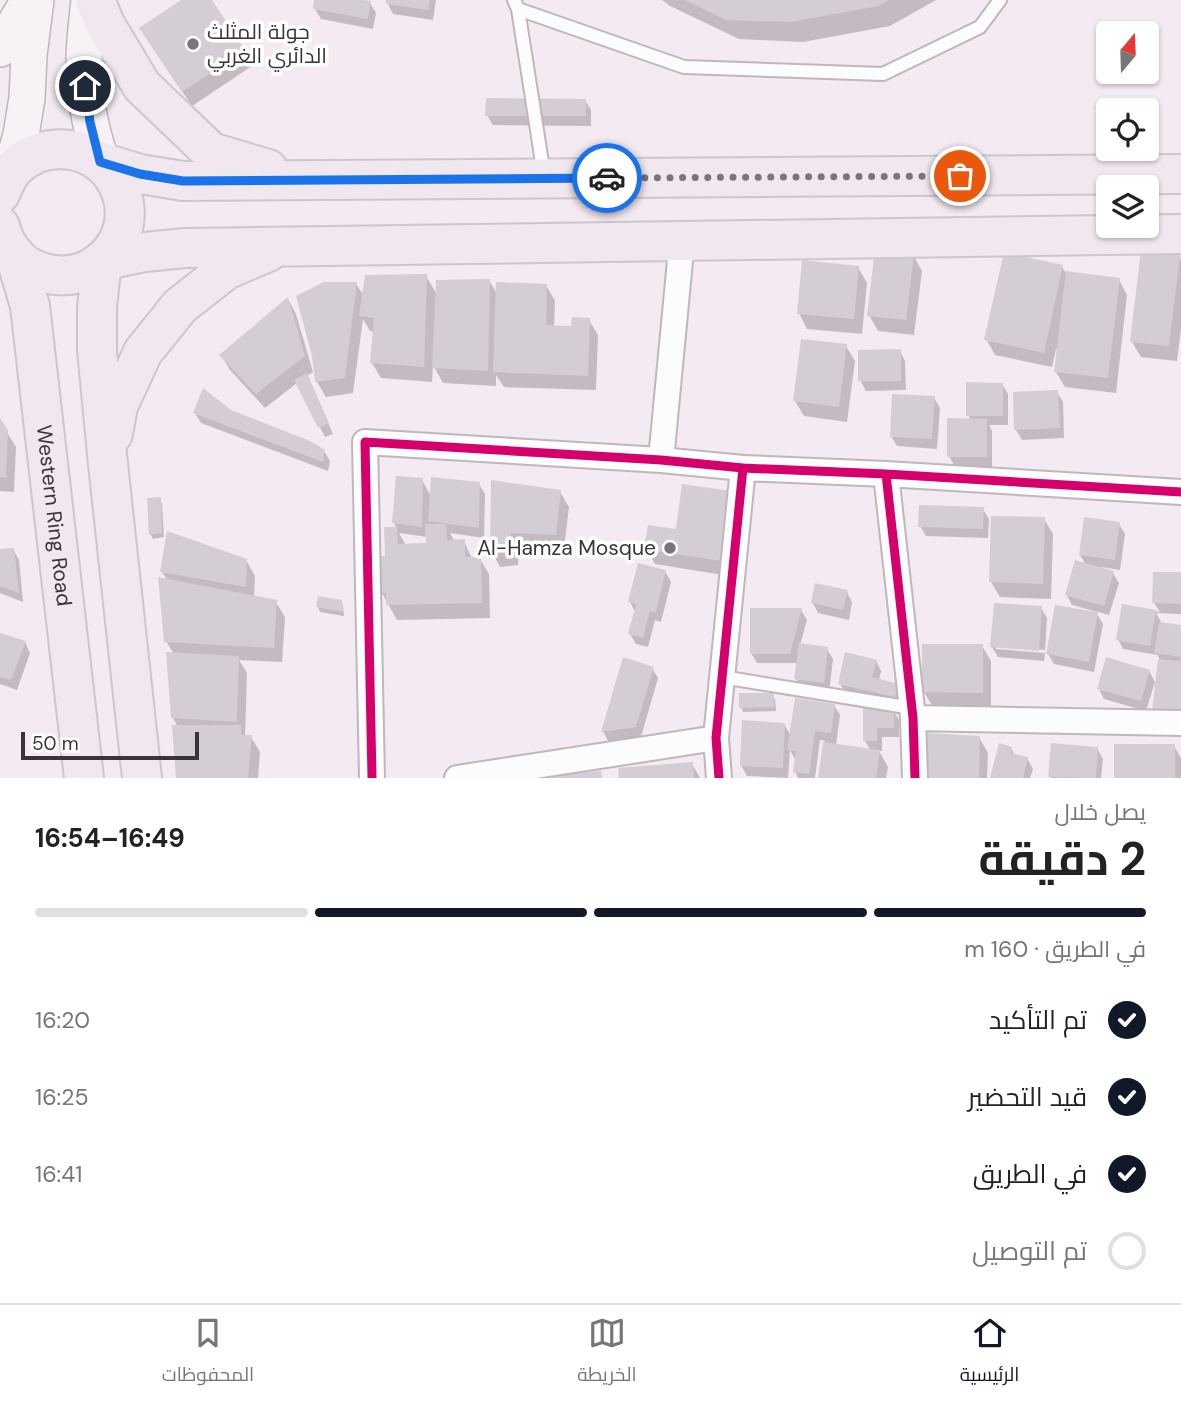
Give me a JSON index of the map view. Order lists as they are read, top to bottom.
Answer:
{
  "streets": {
    "main road": ["Western Ring Road"]
  },
  "places": ["جولة المثلث الدائري الغربي", "Al-Hamza Mosque"],
  "scale_bar": "50 m",
  "north": "top",
  "page": {
    "scale": "50 m",
    "heading": ["2 دقيقة", "يصل خلال", "16:49–16:54"],
    "bar": "في الطريق · 160 m",
    "list": [
      ["تم التأكيد", "16:20"],
      ["قيد التحضير", "16:25"],
      ["في الطريق", "16:41"],
      "تم التوصيل"
    ],
    "tabs": ["الرئيسية", "الخريطة", "المحفوظات"]
  }
}
